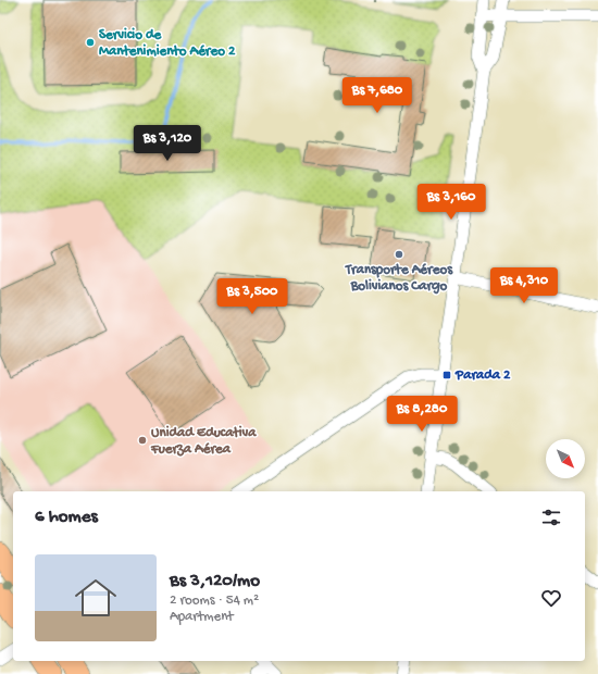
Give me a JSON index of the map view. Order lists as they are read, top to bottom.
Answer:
{
  "places": {
    "other": ["Servicio de Mantenimiento Aéreo 2", "Transporte Aéreos Bolivianos Cargo", "Unidad Educativa Fuerza Aérea"],
    "transit": ["Parada 2"]
  },
  "north": "bottom right",
  "page": {
    "price": [
      "Bs 7,680",
      "Bs 3,120",
      "Bs 3,160",
      "Bs 4,310",
      "Bs 3,500",
      "Bs 8,280"
    ],
    "heading": "6 homes",
    "list": [
      {
        "name": "Bs 3,120/mo",
        "note": "2 rooms · 54 m² · Apartment"
      }
    ]
  }
}
